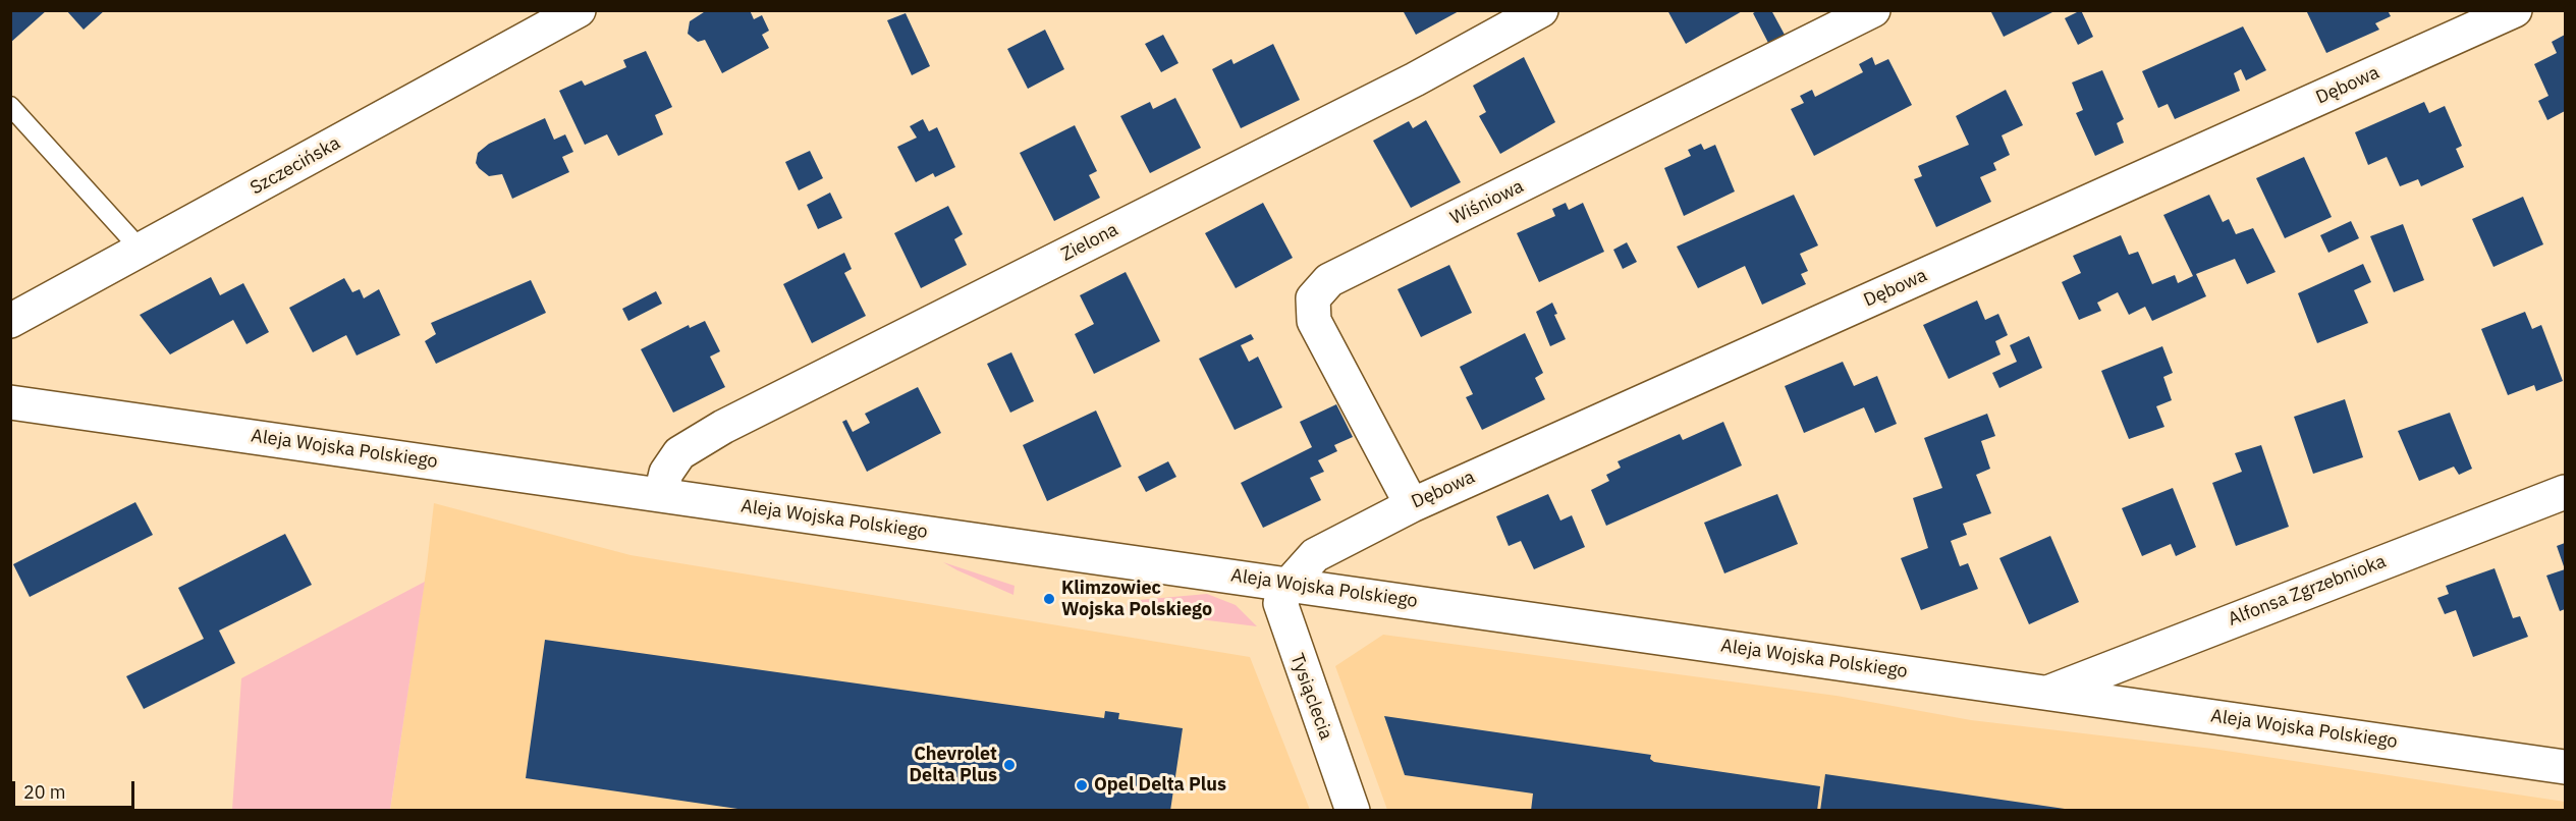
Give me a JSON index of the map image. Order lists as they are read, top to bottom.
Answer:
{
  "streets": {
    "street": [
      "Dębowa",
      "Szczecińska",
      "Wiśniowa",
      "Zielona",
      "Aleja Wojska Polskiego",
      "Alfonsa Zgrzebnioka",
      "Tysiąclecia"
    ]
  },
  "crossings": [
    ["Dębowa", "Wiśniowa"],
    ["Dębowa", "Aleja Wojska Polskiego"],
    ["Dębowa", "Tysiąclecia"],
    ["Zielona", "Aleja Wojska Polskiego"],
    ["Aleja Wojska Polskiego", "Alfonsa Zgrzebnioka"],
    ["Aleja Wojska Polskiego", "Tysiąclecia"]
  ],
  "places": ["Klimzowiec Wojska Polskiego", "Chevrolet Delta Plus", "Opel Delta Plus"],
  "scale_bar": "20 m"
}
